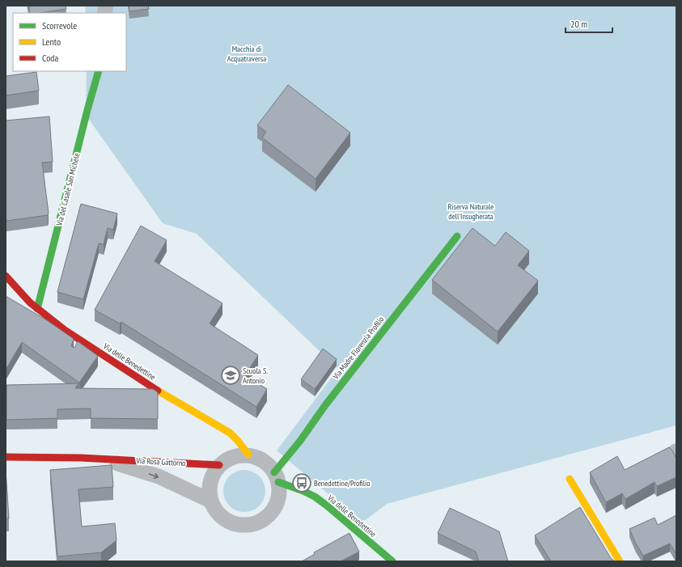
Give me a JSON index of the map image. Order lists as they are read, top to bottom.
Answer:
{
  "streets": {
    "street": [
      "Via del Casale San Michele",
      "Via Madre Florenzia Profilio",
      "Via delle Benedettine",
      "Via Rosa Gattorno"
    ]
  },
  "crossings": [
    ["Via del Casale San Michele", "Via delle Benedettine"],
    ["Via Madre Florenzia Profilio", "Via delle Benedettine"],
    ["Via Madre Florenzia Profilio", "Via Rosa Gattorno"],
    ["Via delle Benedettine", "Via Rosa Gattorno"]
  ],
  "parks": ["Macchia di Acquatraversa", "Riserva Naturale dell'Insugherata"],
  "places": {
    "school or university": ["Scuola S. Antonio"],
    "bus stop": ["Benedettine/Profilio"]
  },
  "legend": ["Scorrevole", "Lento", "Coda"],
  "scale_bar": "20 m"
}
